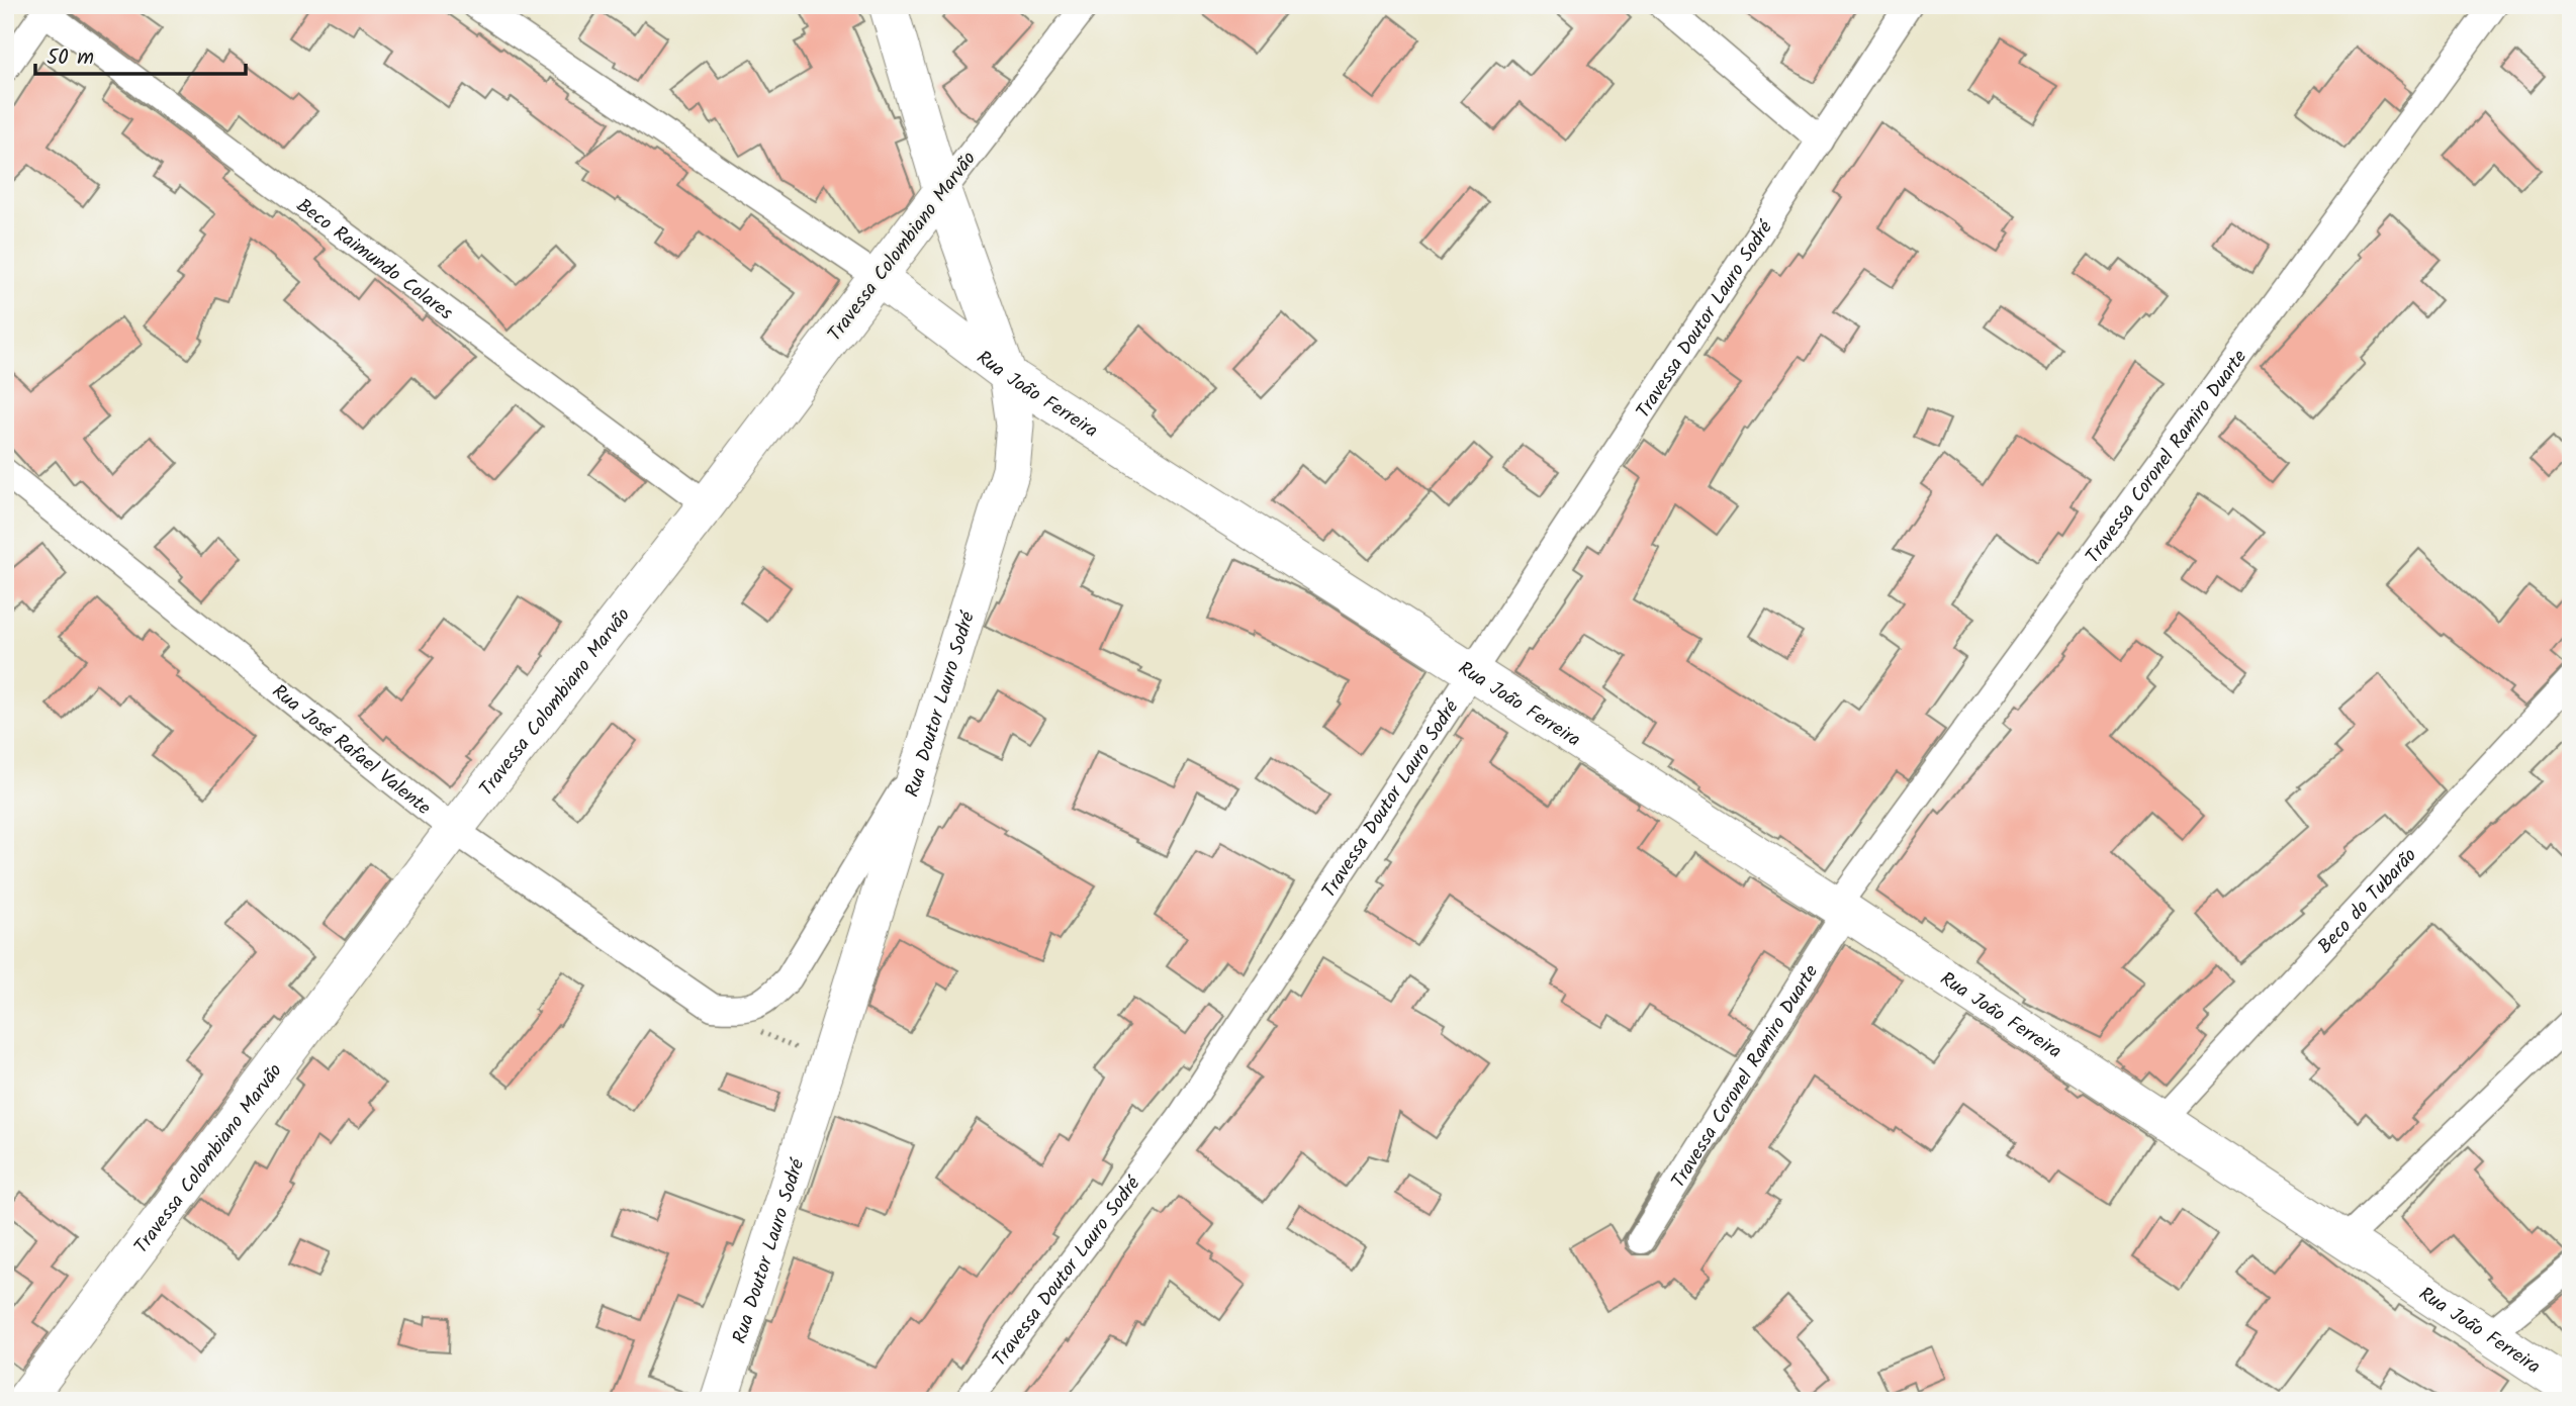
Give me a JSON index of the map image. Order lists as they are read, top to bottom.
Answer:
{
  "streets": {
    "street": [
      "Travessa Colombiano Marvão",
      "Beco Raimundo Colares",
      "Travessa Doutor Lauro Sodré",
      "Rua João Ferreira",
      "Travessa Coronel Ramiro Duarte",
      "Rua Doutor Lauro Sodré",
      "Rua José Rafael Valente",
      "Beco do Tubarão"
    ]
  },
  "crossings": [
    ["Travessa Colombiano Marvão", "Beco Raimundo Colares"],
    ["Travessa Colombiano Marvão", "Rua João Ferreira"],
    ["Travessa Colombiano Marvão", "Rua Doutor Lauro Sodré"],
    ["Travessa Colombiano Marvão", "Rua José Rafael Valente"],
    ["Travessa Doutor Lauro Sodré", "Rua João Ferreira"],
    ["Rua João Ferreira", "Travessa Coronel Ramiro Duarte"],
    ["Rua João Ferreira", "Rua Doutor Lauro Sodré"],
    ["Rua João Ferreira", "Beco do Tubarão"]
  ],
  "scale_bar": "50 m"
}
